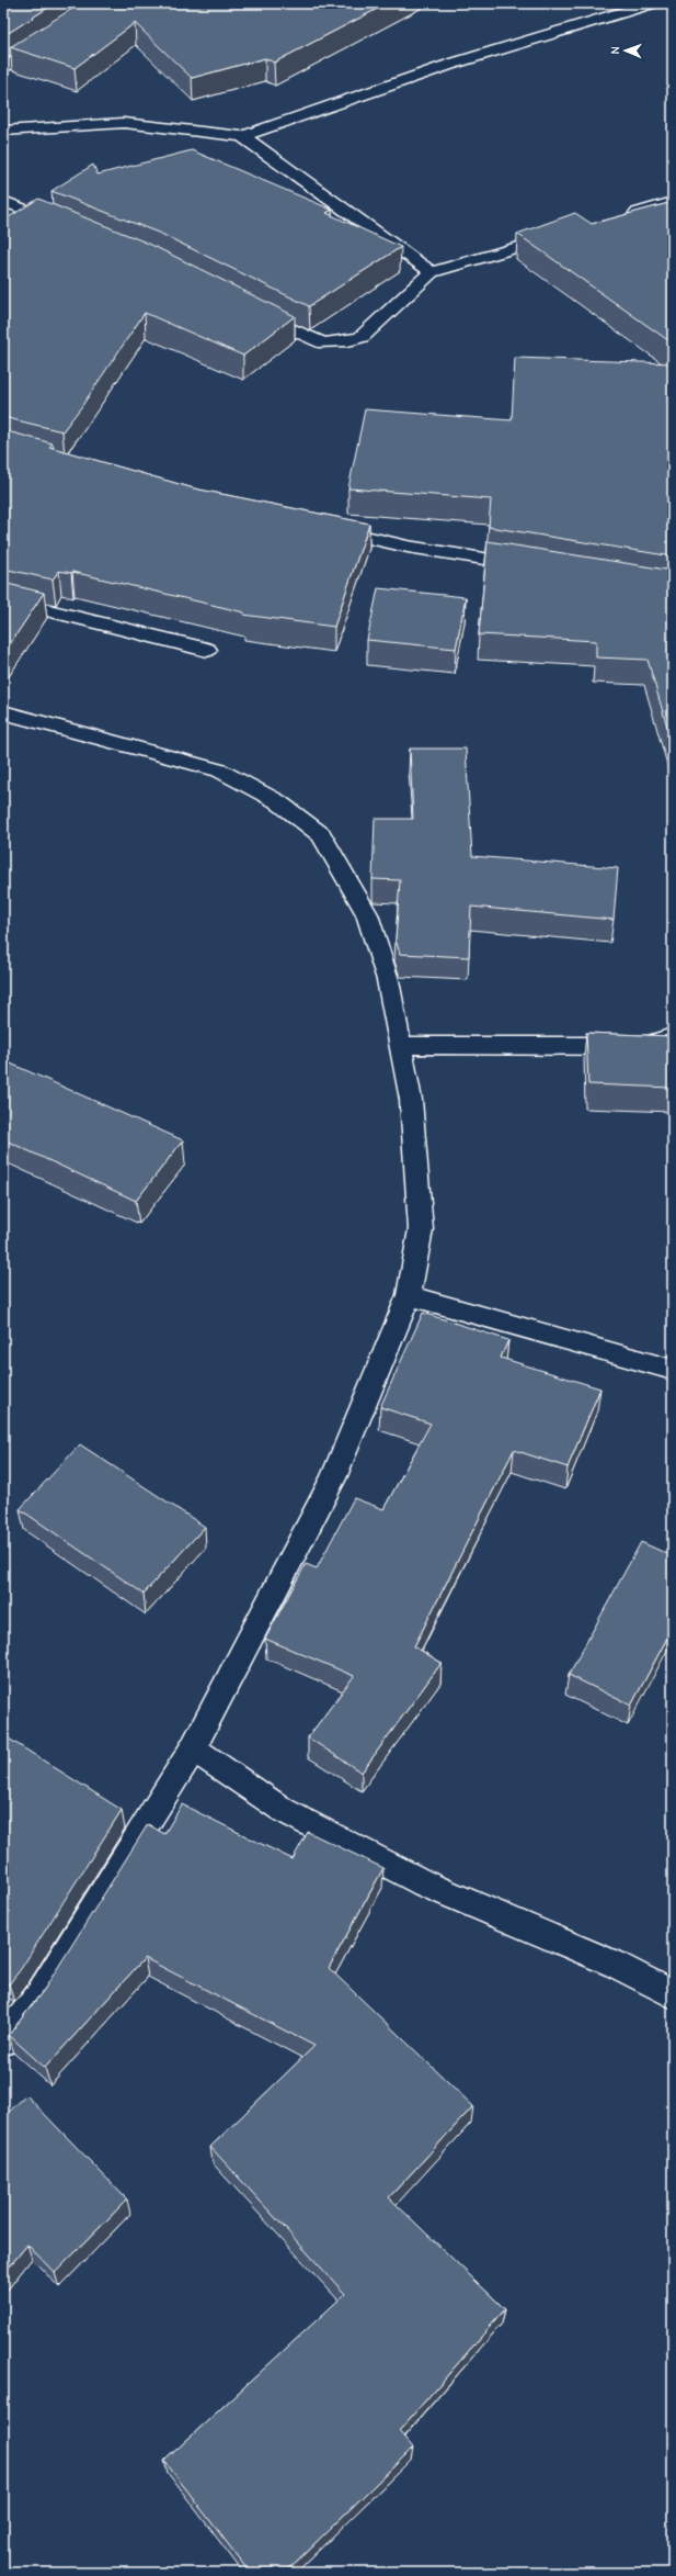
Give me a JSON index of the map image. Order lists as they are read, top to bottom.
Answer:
{
  "north": "left"
}
